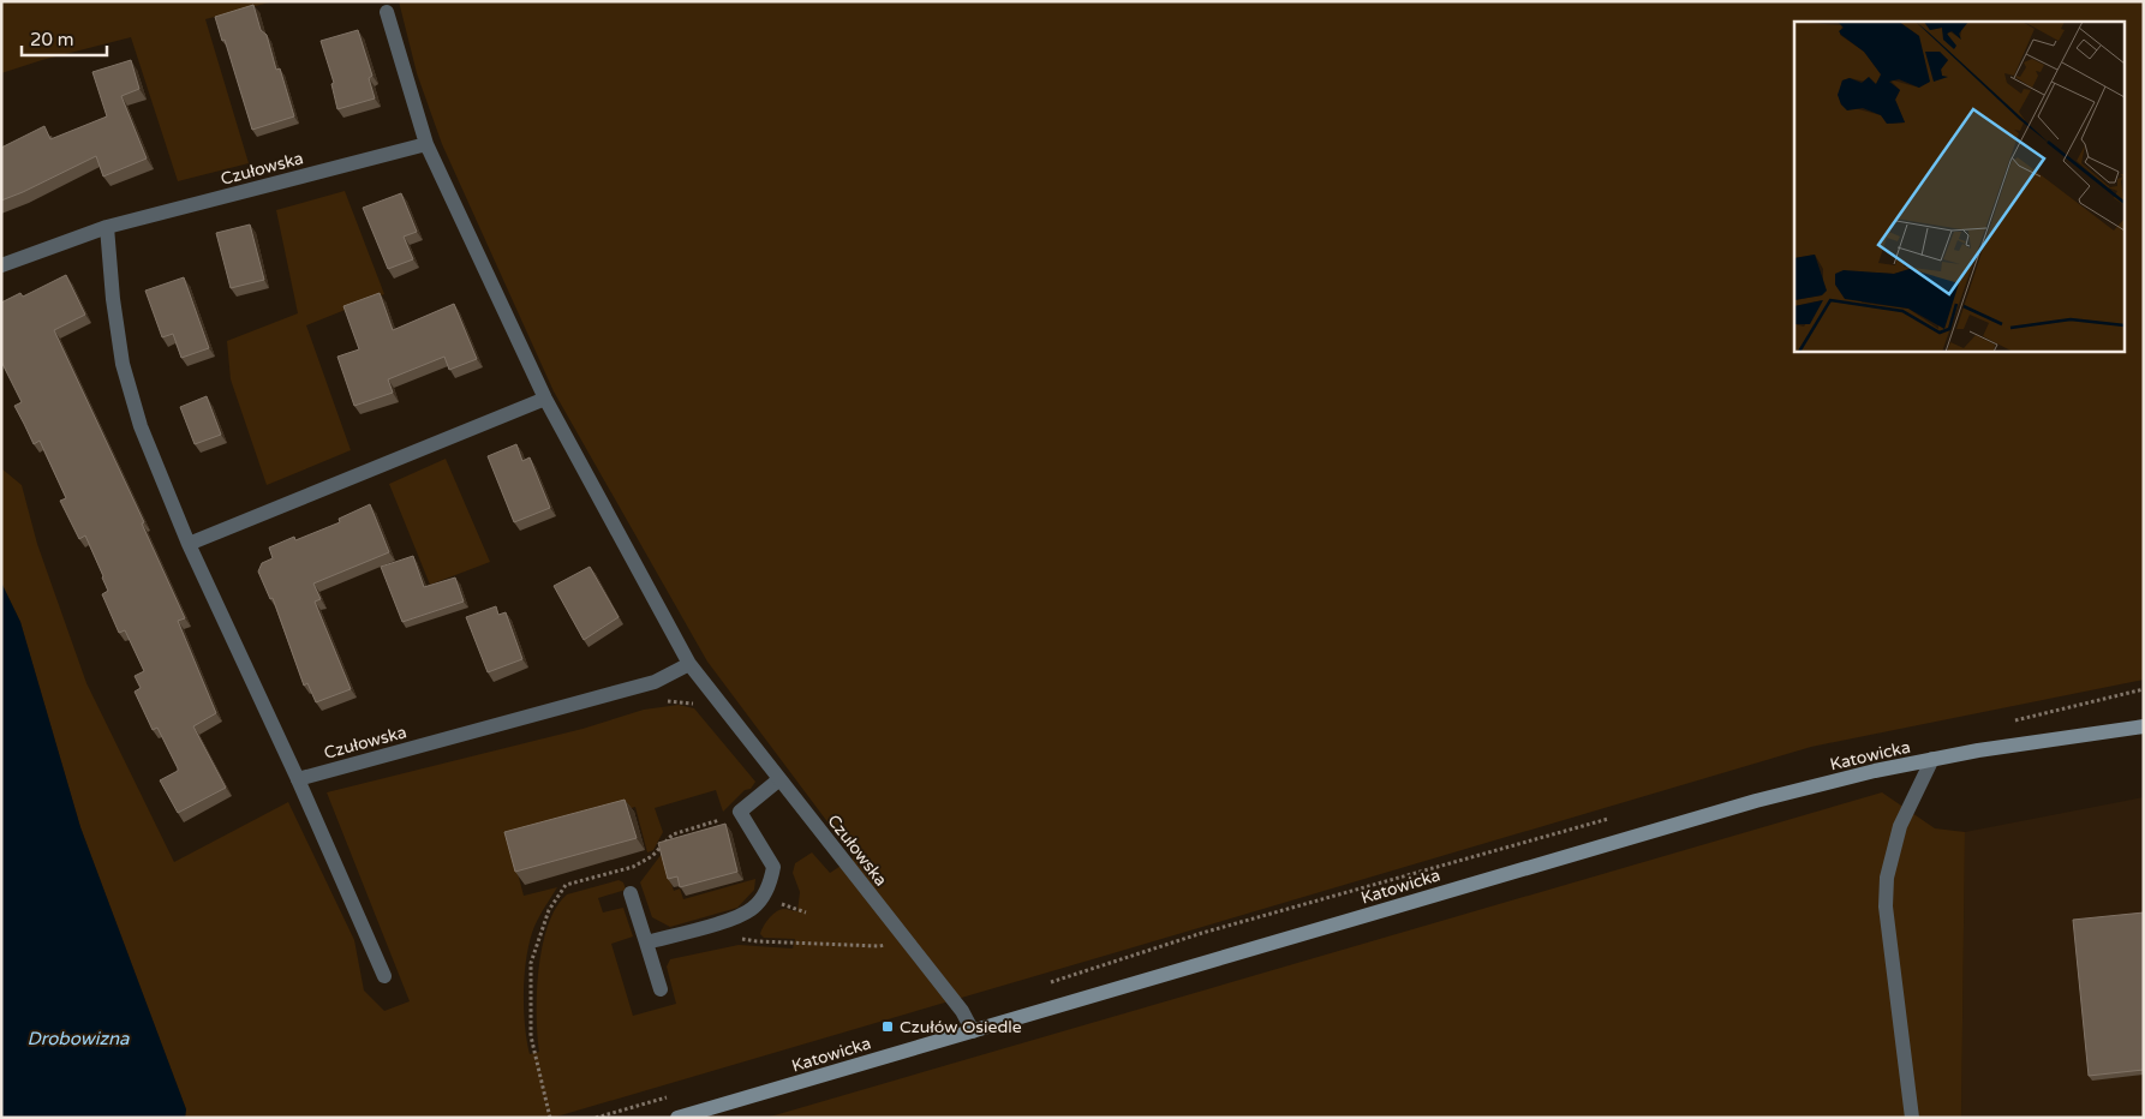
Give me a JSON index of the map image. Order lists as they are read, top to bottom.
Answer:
{
  "streets": {
    "main road": ["Katowicka"],
    "street": ["Czułowska"]
  },
  "crossings": [
    ["Czułowska", "Katowicka"]
  ],
  "water": ["Drobowizna"],
  "places": {
    "transit": ["Czułów Osiedle"]
  },
  "scale_bar": "20 m"
}
